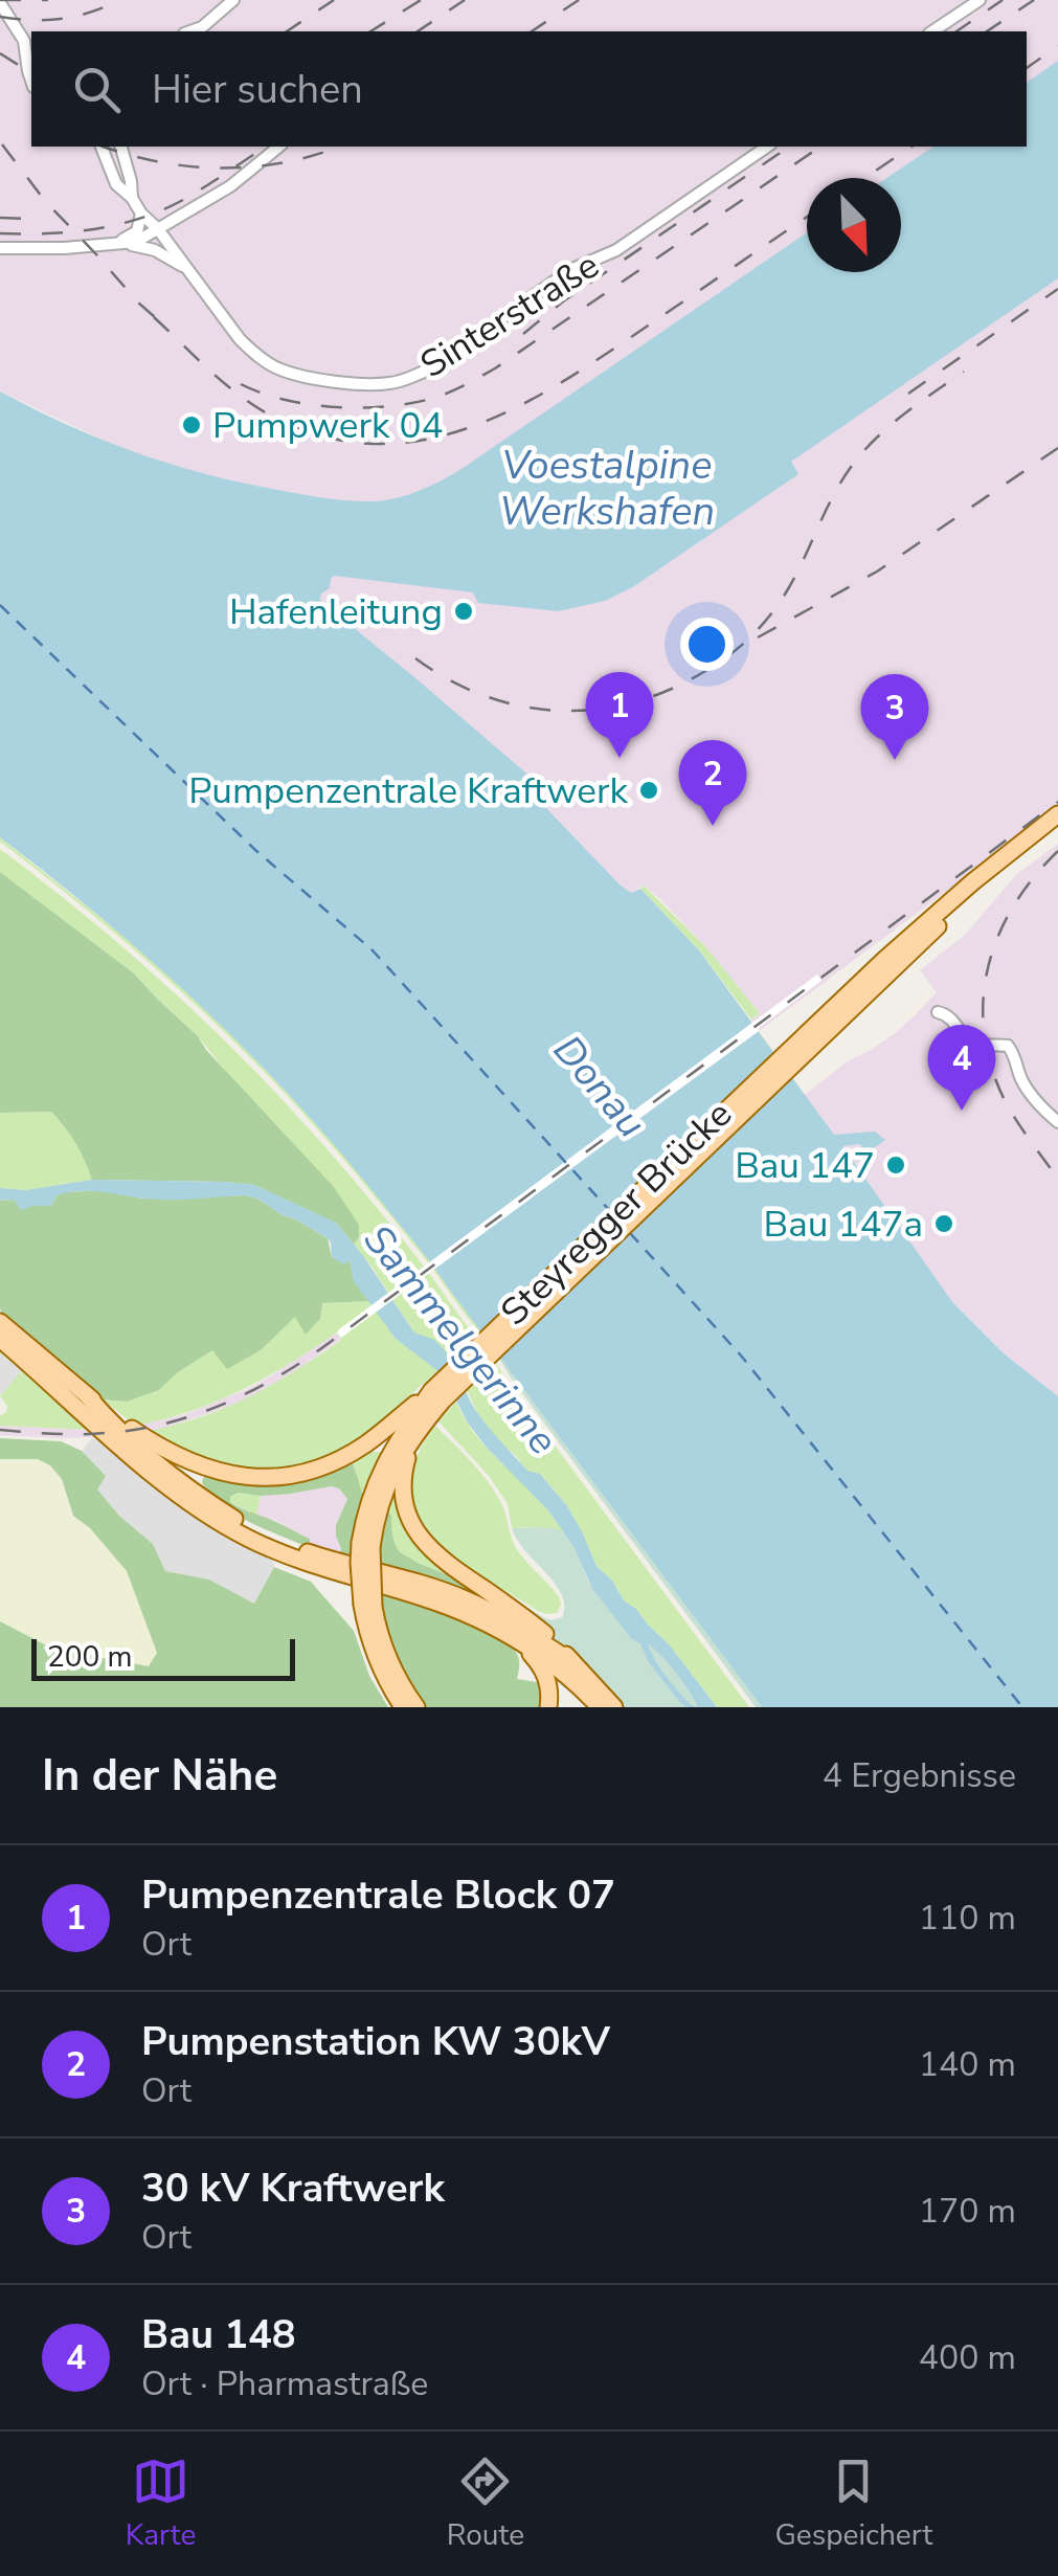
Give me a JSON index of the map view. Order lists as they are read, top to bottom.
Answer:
{
  "streets": {
    "main road": ["Steyregger Brücke"],
    "street": ["Sinterstraße"]
  },
  "water": ["Voestalpine Werkshafen", "Donau", "Sammelgerinne"],
  "places": [
    "Pumpwerk 04",
    "Hafenleitung",
    "Pumpenzentrale Kraftwerk",
    "Bau 147",
    "Bau 147a"
  ],
  "scale_bar": "200 m",
  "north": "bottom right",
  "page": {
    "search": "Hier suchen",
    "pins": [
      "1",
      "3",
      "2",
      "4"
    ],
    "scale": "200 m",
    "heading": ["In der Nähe", "4 Ergebnisse"],
    "list": [
      {
        "mark": "1",
        "name": "Pumpenzentrale Block 07",
        "note": "Ort",
        "value": "110 m"
      },
      {
        "mark": "2",
        "name": "Pumpenstation KW 30kV",
        "note": "Ort",
        "value": "140 m"
      },
      {
        "mark": "3",
        "name": "30 kV Kraftwerk",
        "note": "Ort",
        "value": "170 m"
      },
      {
        "mark": "4",
        "name": "Bau 148",
        "note": "Ort · Pharmastraße",
        "value": "400 m"
      }
    ],
    "nav": ["Karte", "Route", "Gespeichert"]
  }
}
